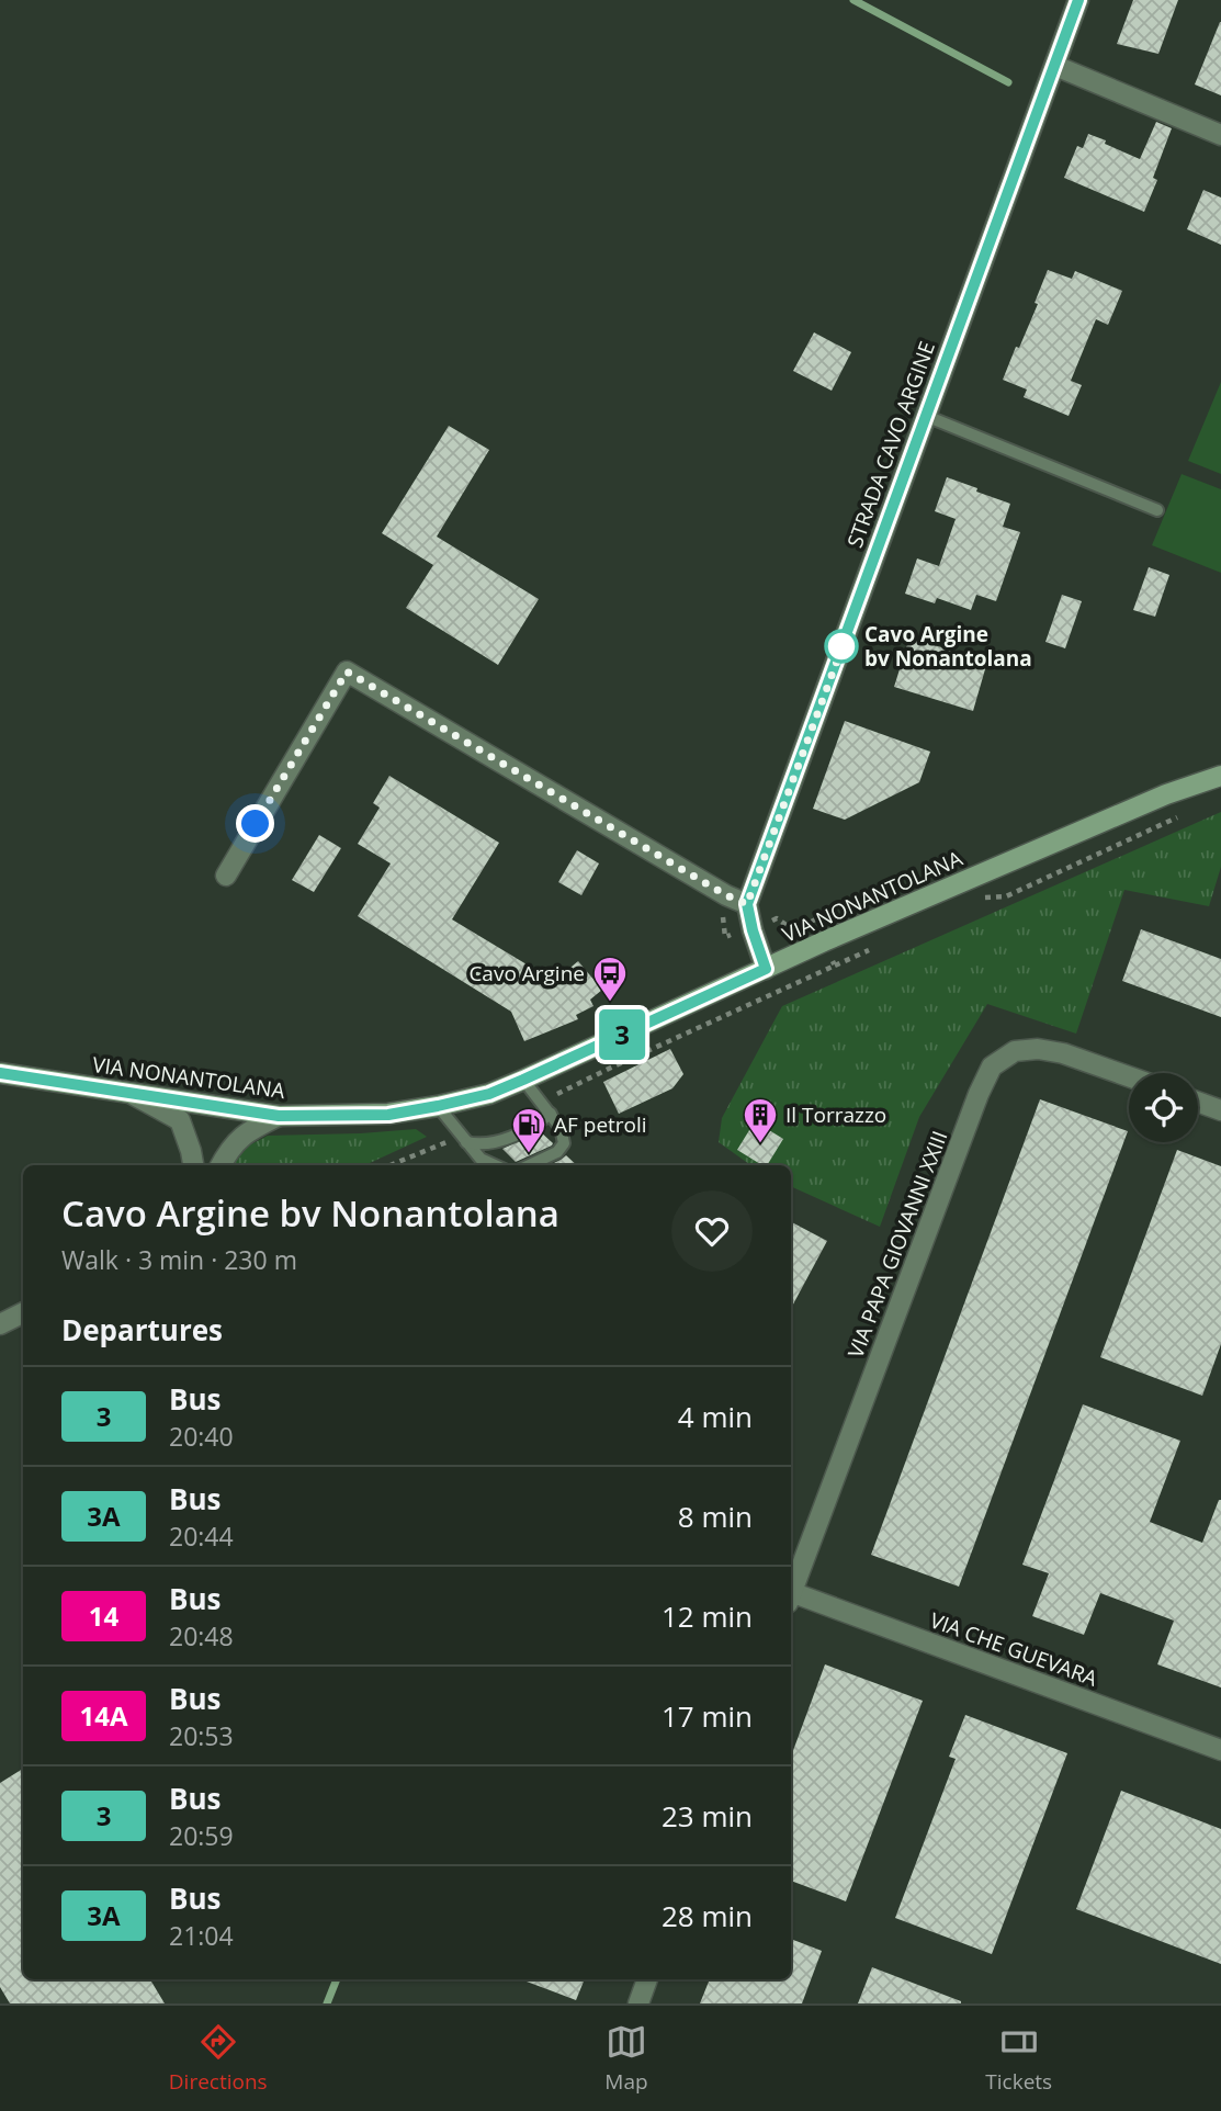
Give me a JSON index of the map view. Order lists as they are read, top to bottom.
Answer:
{
  "streets": {
    "main road": ["VIA NONANTOLANA"],
    "street": ["STRADA CAVO ARGINE", "VIA PAPA GIOVANNI XXIII", "VIA CHE GUEVARA"]
  },
  "places": {
    "other": ["Cavo Argine bv Nonantolana"],
    "bus stop": ["Cavo Argine"],
    "building": ["Il Torrazzo"],
    "fuel station": ["AF petroli"]
  },
  "lines": ["bus line 3"],
  "page": {
    "on_map": "3",
    "heading": [
      ["Cavo Argine bv Nonantolana", "Walk · 3 min · 230 m"],
      "Departures"
    ],
    "list": [
      {
        "mark": "3",
        "name": "Bus",
        "note": "20:40",
        "value": "4 min"
      },
      {
        "mark": "3A",
        "name": "Bus",
        "note": "20:44",
        "value": "8 min"
      },
      {
        "mark": "14",
        "name": "Bus",
        "note": "20:48",
        "value": "12 min"
      },
      {
        "mark": "14A",
        "name": "Bus",
        "note": "20:53",
        "value": "17 min"
      },
      {
        "mark": "3",
        "name": "Bus",
        "note": "20:59",
        "value": "23 min"
      },
      {
        "mark": "3A",
        "name": "Bus",
        "note": "21:04",
        "value": "28 min"
      }
    ],
    "tabs": ["Directions", "Map", "Tickets"]
  }
}
